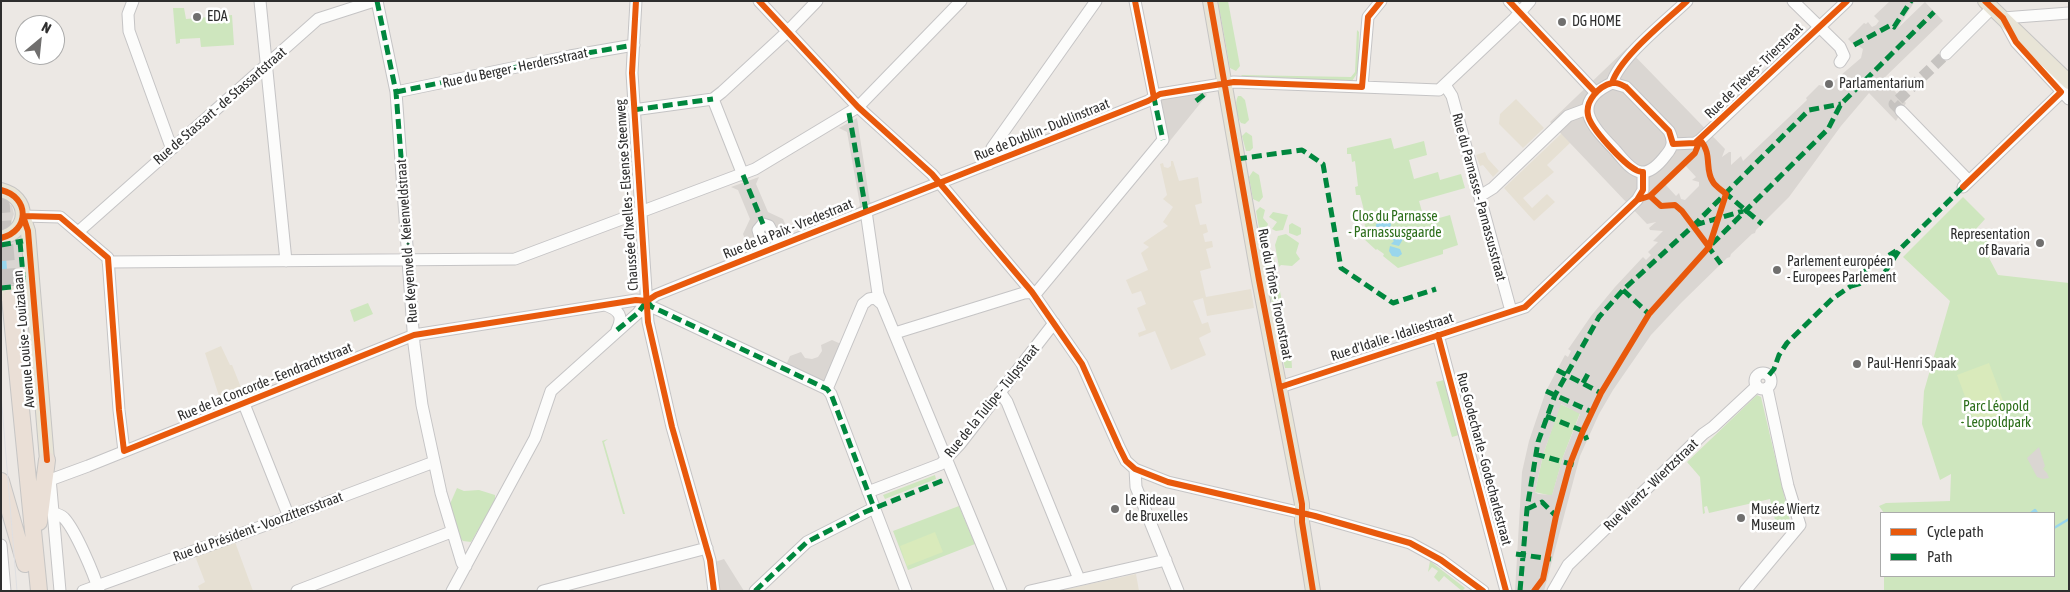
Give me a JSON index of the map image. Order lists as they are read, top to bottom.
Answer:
{
  "streets": {
    "highway": ["Avenue Louise - Louizalaan"],
    "main road": ["Rue du Trône - Troonstraat"],
    "street": [
      "Rue du Berger - Herdersstraat",
      "Rue de Trèves - Trierstraat",
      "Rue de Stassart - de Stassartstraat",
      "Rue de Dublin - Dublinstraat",
      "Chaussée d'Ixelles - Elsense Steenweg",
      "Rue du Parnasse - Parnassusstraat",
      "Rue de la Paix - Vredestraat",
      "Rue Keyenveld - Keienveldstraat",
      "Rue d'Idalie - Idaliestraat",
      "Rue de la Concorde - Eendrachtstraat",
      "Rue de la Tulipe - Tulpstraat",
      "Rue Godecharle - Godecharlestraat",
      "Rue Wiertz - Wiertzstraat",
      "Rue du Président - Voorzittersstraat"
    ]
  },
  "crossings": [
    ["Rue du Berger - Herdersstraat", "Chaussée d'Ixelles - Elsense Steenweg"],
    ["Rue du Berger - Herdersstraat", "Rue Keyenveld - Keienveldstraat"],
    ["Rue de Stassart - de Stassartstraat", "Rue Keyenveld - Keienveldstraat"],
    ["Rue de Dublin - Dublinstraat", "Rue du Parnasse - Parnassusstraat"],
    ["Rue de Dublin - Dublinstraat", "Rue de la Paix - Vredestraat"],
    ["Rue de Dublin - Dublinstraat", "Rue du Trône - Troonstraat"],
    ["Chaussée d'Ixelles - Elsense Steenweg", "Rue de la Paix - Vredestraat"],
    ["Chaussée d'Ixelles - Elsense Steenweg", "Rue de la Concorde - Eendrachtstraat"],
    ["Rue du Parnasse - Parnassusstraat", "Rue d'Idalie - Idaliestraat"],
    ["Rue de la Paix - Vredestraat", "Rue de la Concorde - Eendrachtstraat"],
    ["Rue Keyenveld - Keienveldstraat", "Rue de la Concorde - Eendrachtstraat"],
    ["Rue Keyenveld - Keienveldstraat", "Rue du Président - Voorzittersstraat"],
    ["Rue du Trône - Troonstraat", "Rue d'Idalie - Idaliestraat"],
    ["Rue d'Idalie - Idaliestraat", "Rue Godecharle - Godecharlestraat"],
    ["Avenue Louise - Louizalaan", "Rue de la Concorde - Eendrachtstraat"]
  ],
  "parks": ["Clos du Parnasse - Parnassusgaarde", "Parc Léopold - Leopoldpark"],
  "places": [
    "EDA",
    "DG HOME",
    "Parlamentarium",
    "Representation of Bavaria",
    "Parlement européen - Europees Parlement",
    "Paul-Henri Spaak",
    "Le Rideau de Bruxelles",
    "Musée Wiertz Museum"
  ],
  "legend": ["Cycle path", "Path"],
  "north": "top right"
}
